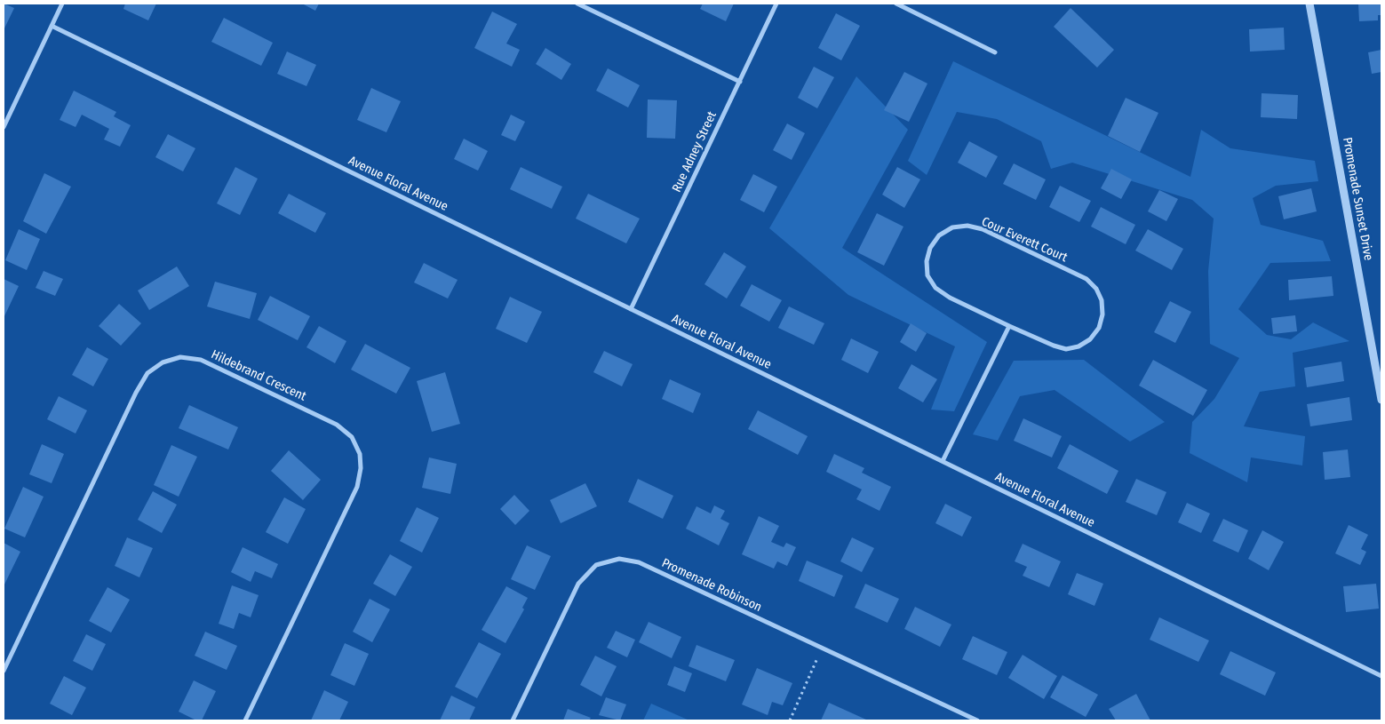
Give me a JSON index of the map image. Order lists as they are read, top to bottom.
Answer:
{
  "streets": {
    "street": [
      "Rue Adney Street",
      "Avenue Floral Avenue",
      "Promenade Sunset Drive",
      "Cour Everett Court",
      "Hildebrand Crescent",
      "Promenade Robinson"
    ]
  },
  "crossings": [
    ["Rue Adney Street", "Avenue Floral Avenue"]
  ]
}
